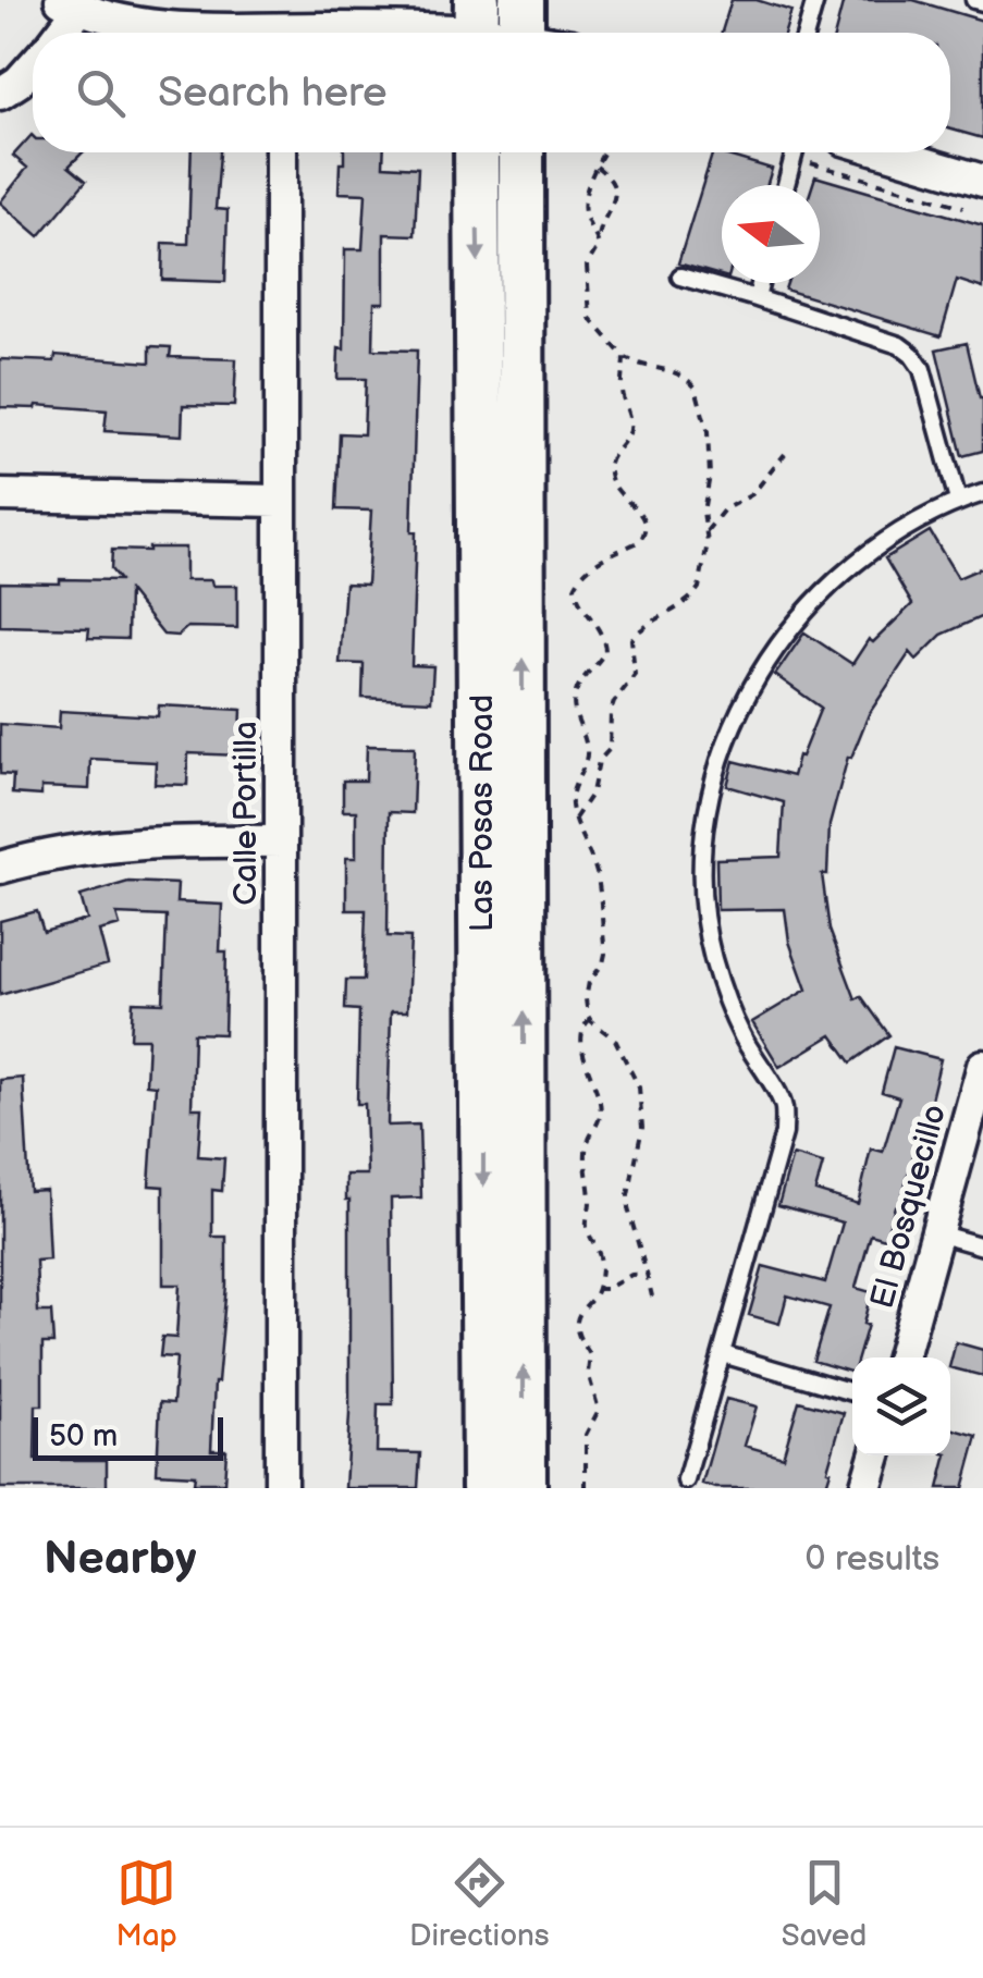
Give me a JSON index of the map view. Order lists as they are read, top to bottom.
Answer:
{
  "streets": {
    "main road": ["Las Posas Road"],
    "street": ["Calle Portilla", "El Bosquecillo"]
  },
  "scale_bar": "50 m",
  "north": "left",
  "page": {
    "search": "Search here",
    "scale": "50 m",
    "heading": ["Nearby", "0 results"],
    "nav": ["Map", "Directions", "Saved"]
  }
}
